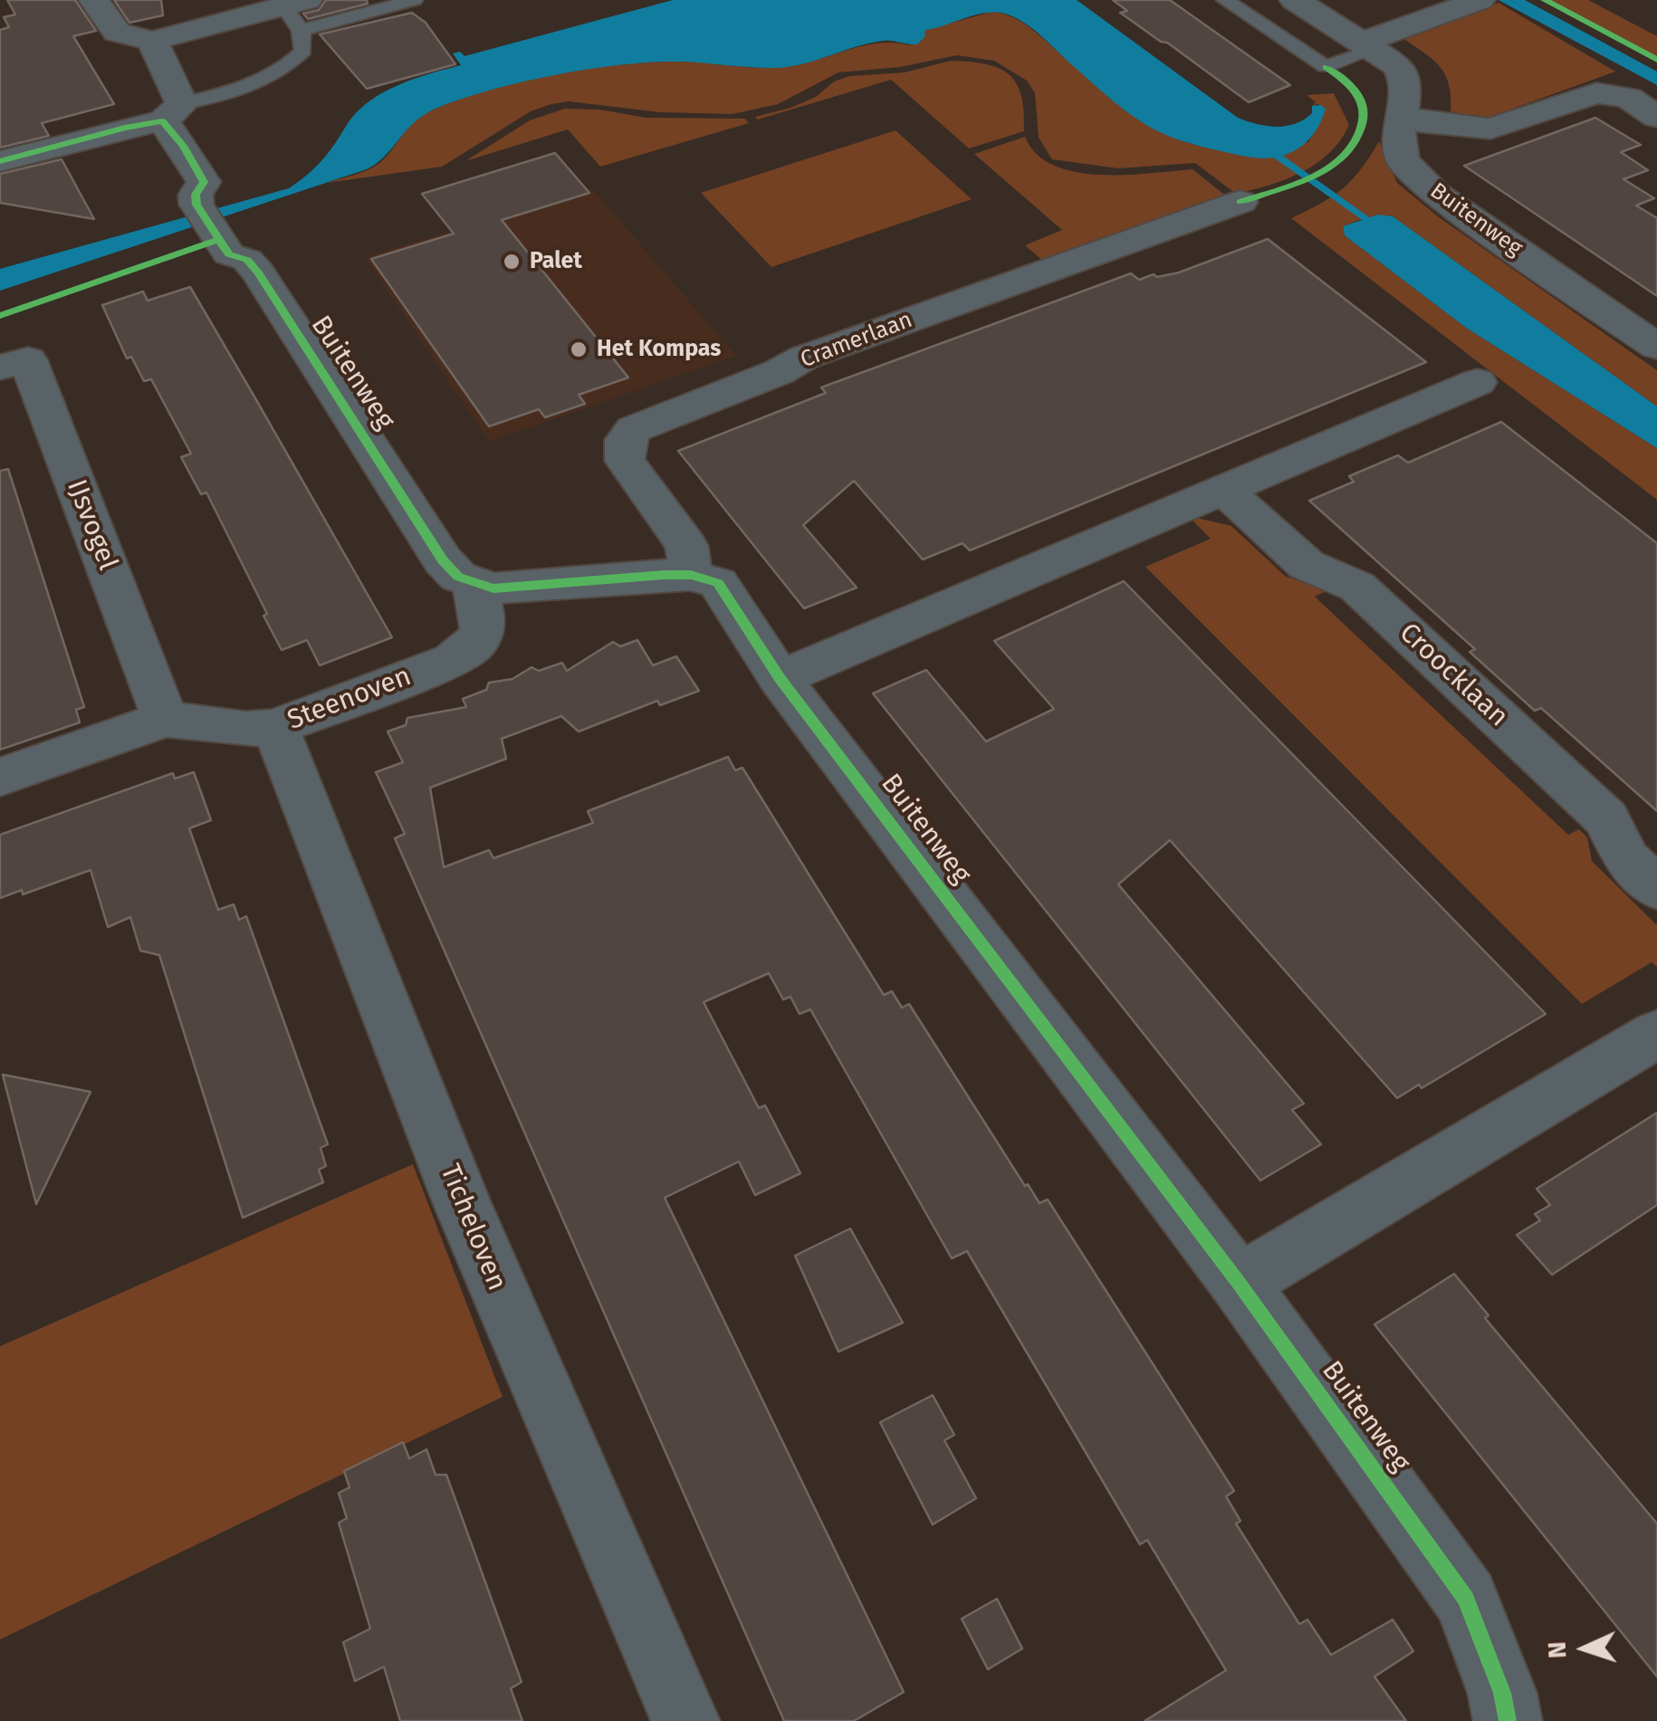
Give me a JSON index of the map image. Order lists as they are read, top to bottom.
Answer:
{
  "streets": {
    "street": [
      "Buitenweg",
      "Cramerlaan",
      "IJsvogel",
      "Croocklaan",
      "Steenoven",
      "Ticheloven"
    ]
  },
  "crossings": [
    ["Buitenweg", "Cramerlaan"],
    ["Buitenweg", "Steenoven"],
    ["IJsvogel", "Steenoven"],
    ["Steenoven", "Ticheloven"]
  ],
  "places": ["Palet", "Het Kompas"],
  "north": "left"
}
